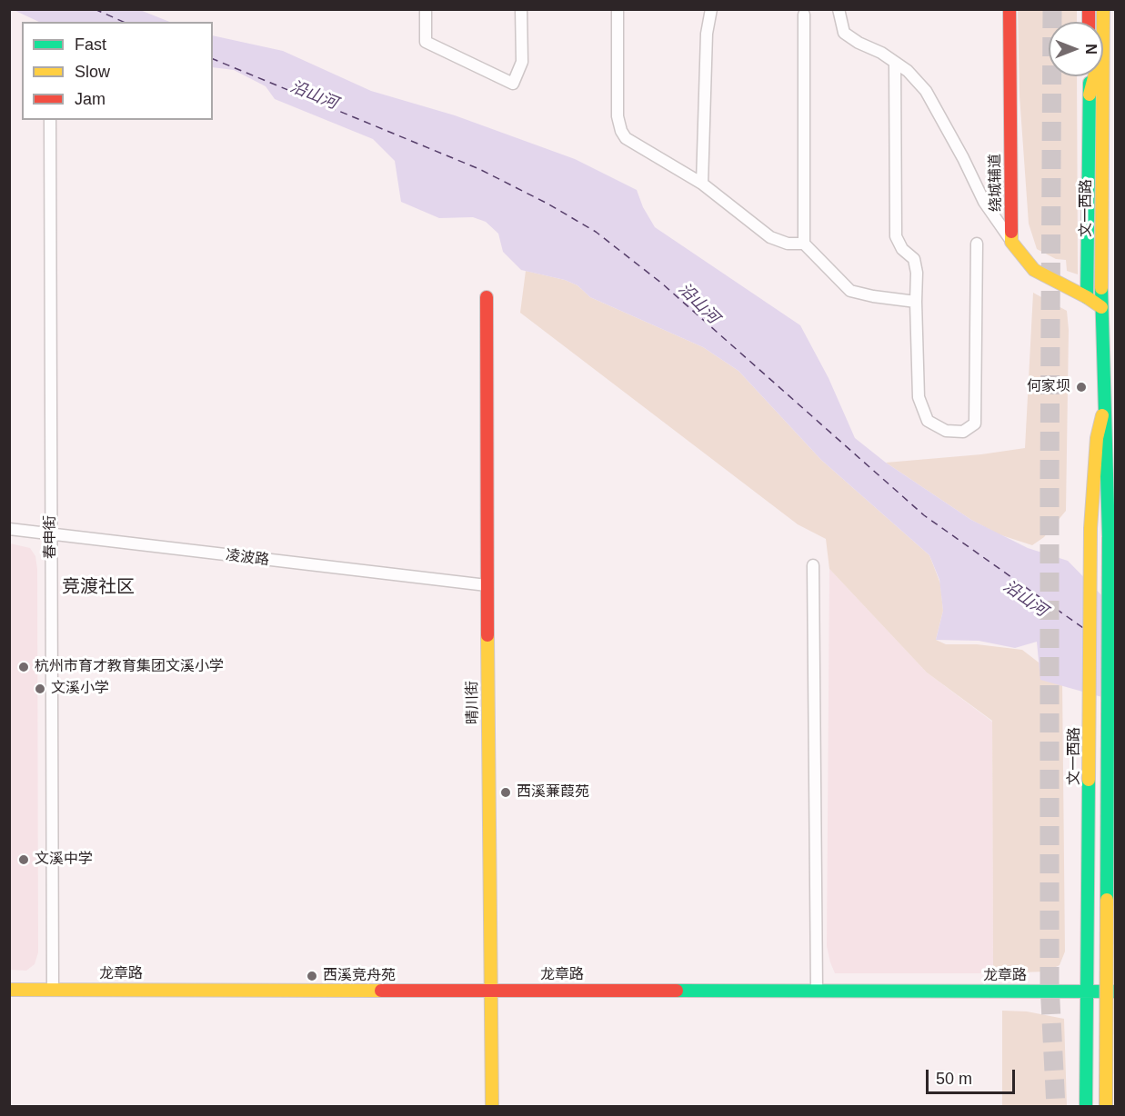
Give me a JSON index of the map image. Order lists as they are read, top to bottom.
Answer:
{
  "streets": {
    "street": [
      "绕城辅道",
      "文一西路",
      "春申街",
      "凌波路",
      "晴川街",
      "龙章路"
    ]
  },
  "crossings": [
    ["文一西路", "龙章路"],
    ["春申街", "凌波路"],
    ["春申街", "龙章路"],
    ["凌波路", "晴川街"],
    ["晴川街", "龙章路"]
  ],
  "districts": ["竞渡社区"],
  "water": ["沿山河"],
  "places": [
    "何家坝",
    "杭州市育才教育集团文溪小学",
    "文溪小学",
    "西溪蒹葭苑",
    "文溪中学",
    "西溪竞舟苑"
  ],
  "legend": ["Fast", "Slow", "Jam"],
  "scale_bar": "50 m",
  "north": "right"
}
